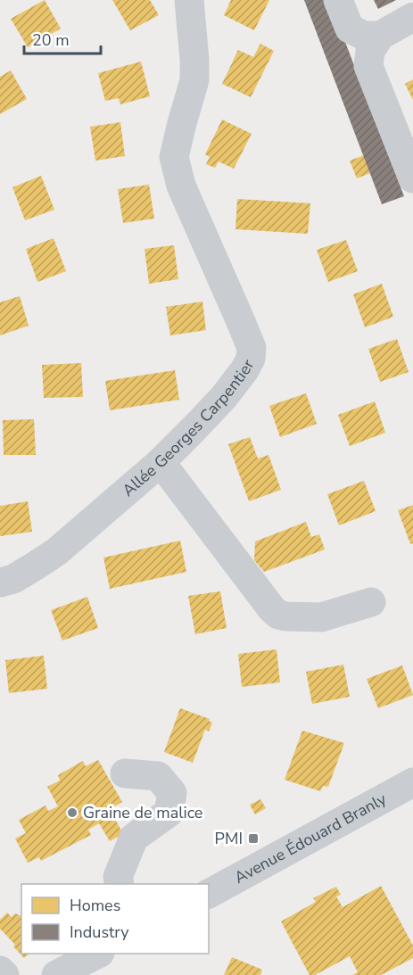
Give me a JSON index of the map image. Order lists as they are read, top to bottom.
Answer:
{
  "streets": {
    "street": ["Allée Georges Carpentier", "Avenue Édouard Branly"]
  },
  "places": {
    "other": ["Graine de malice"],
    "transit": ["PMI"]
  },
  "legend": ["Homes", "Industry"],
  "scale_bar": "20 m"
}
